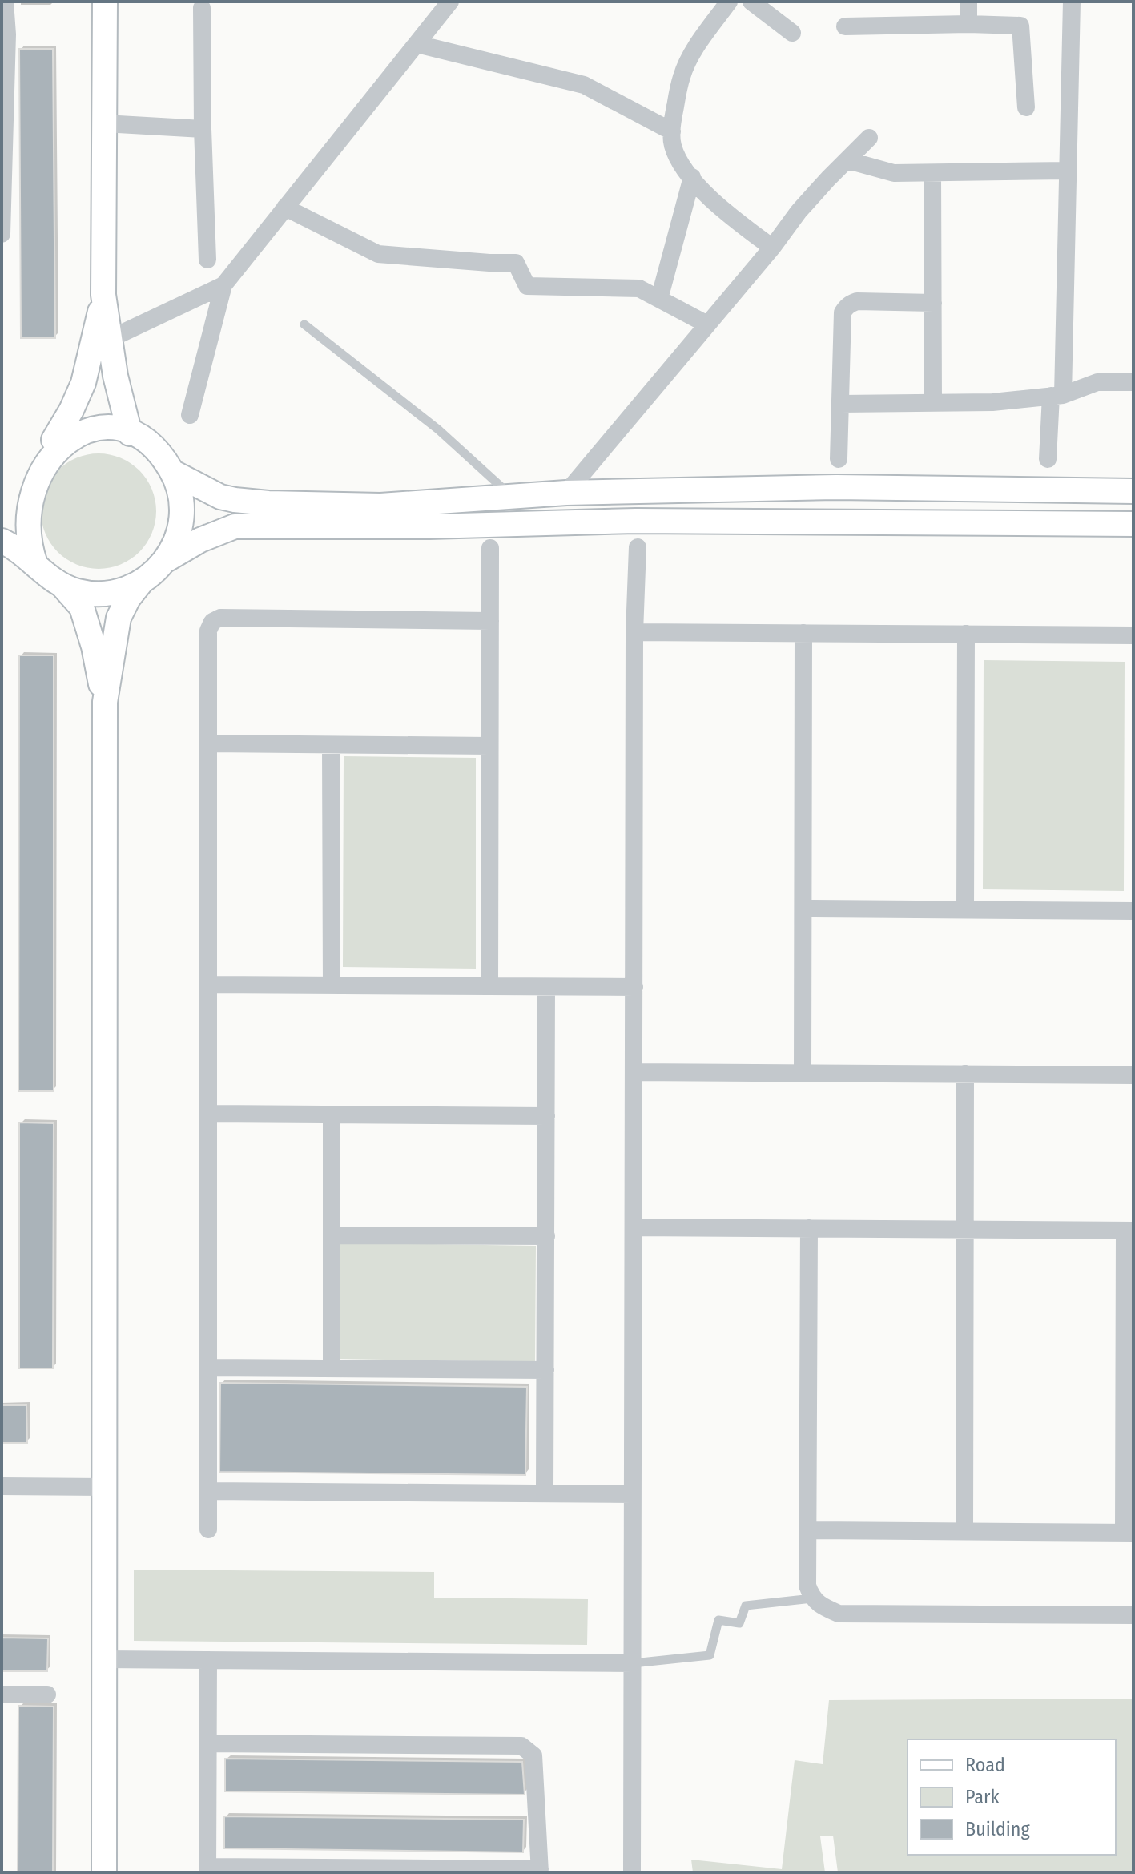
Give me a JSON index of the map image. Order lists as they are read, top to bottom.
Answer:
{
  "legend": ["Road", "Park", "Building"]
}
